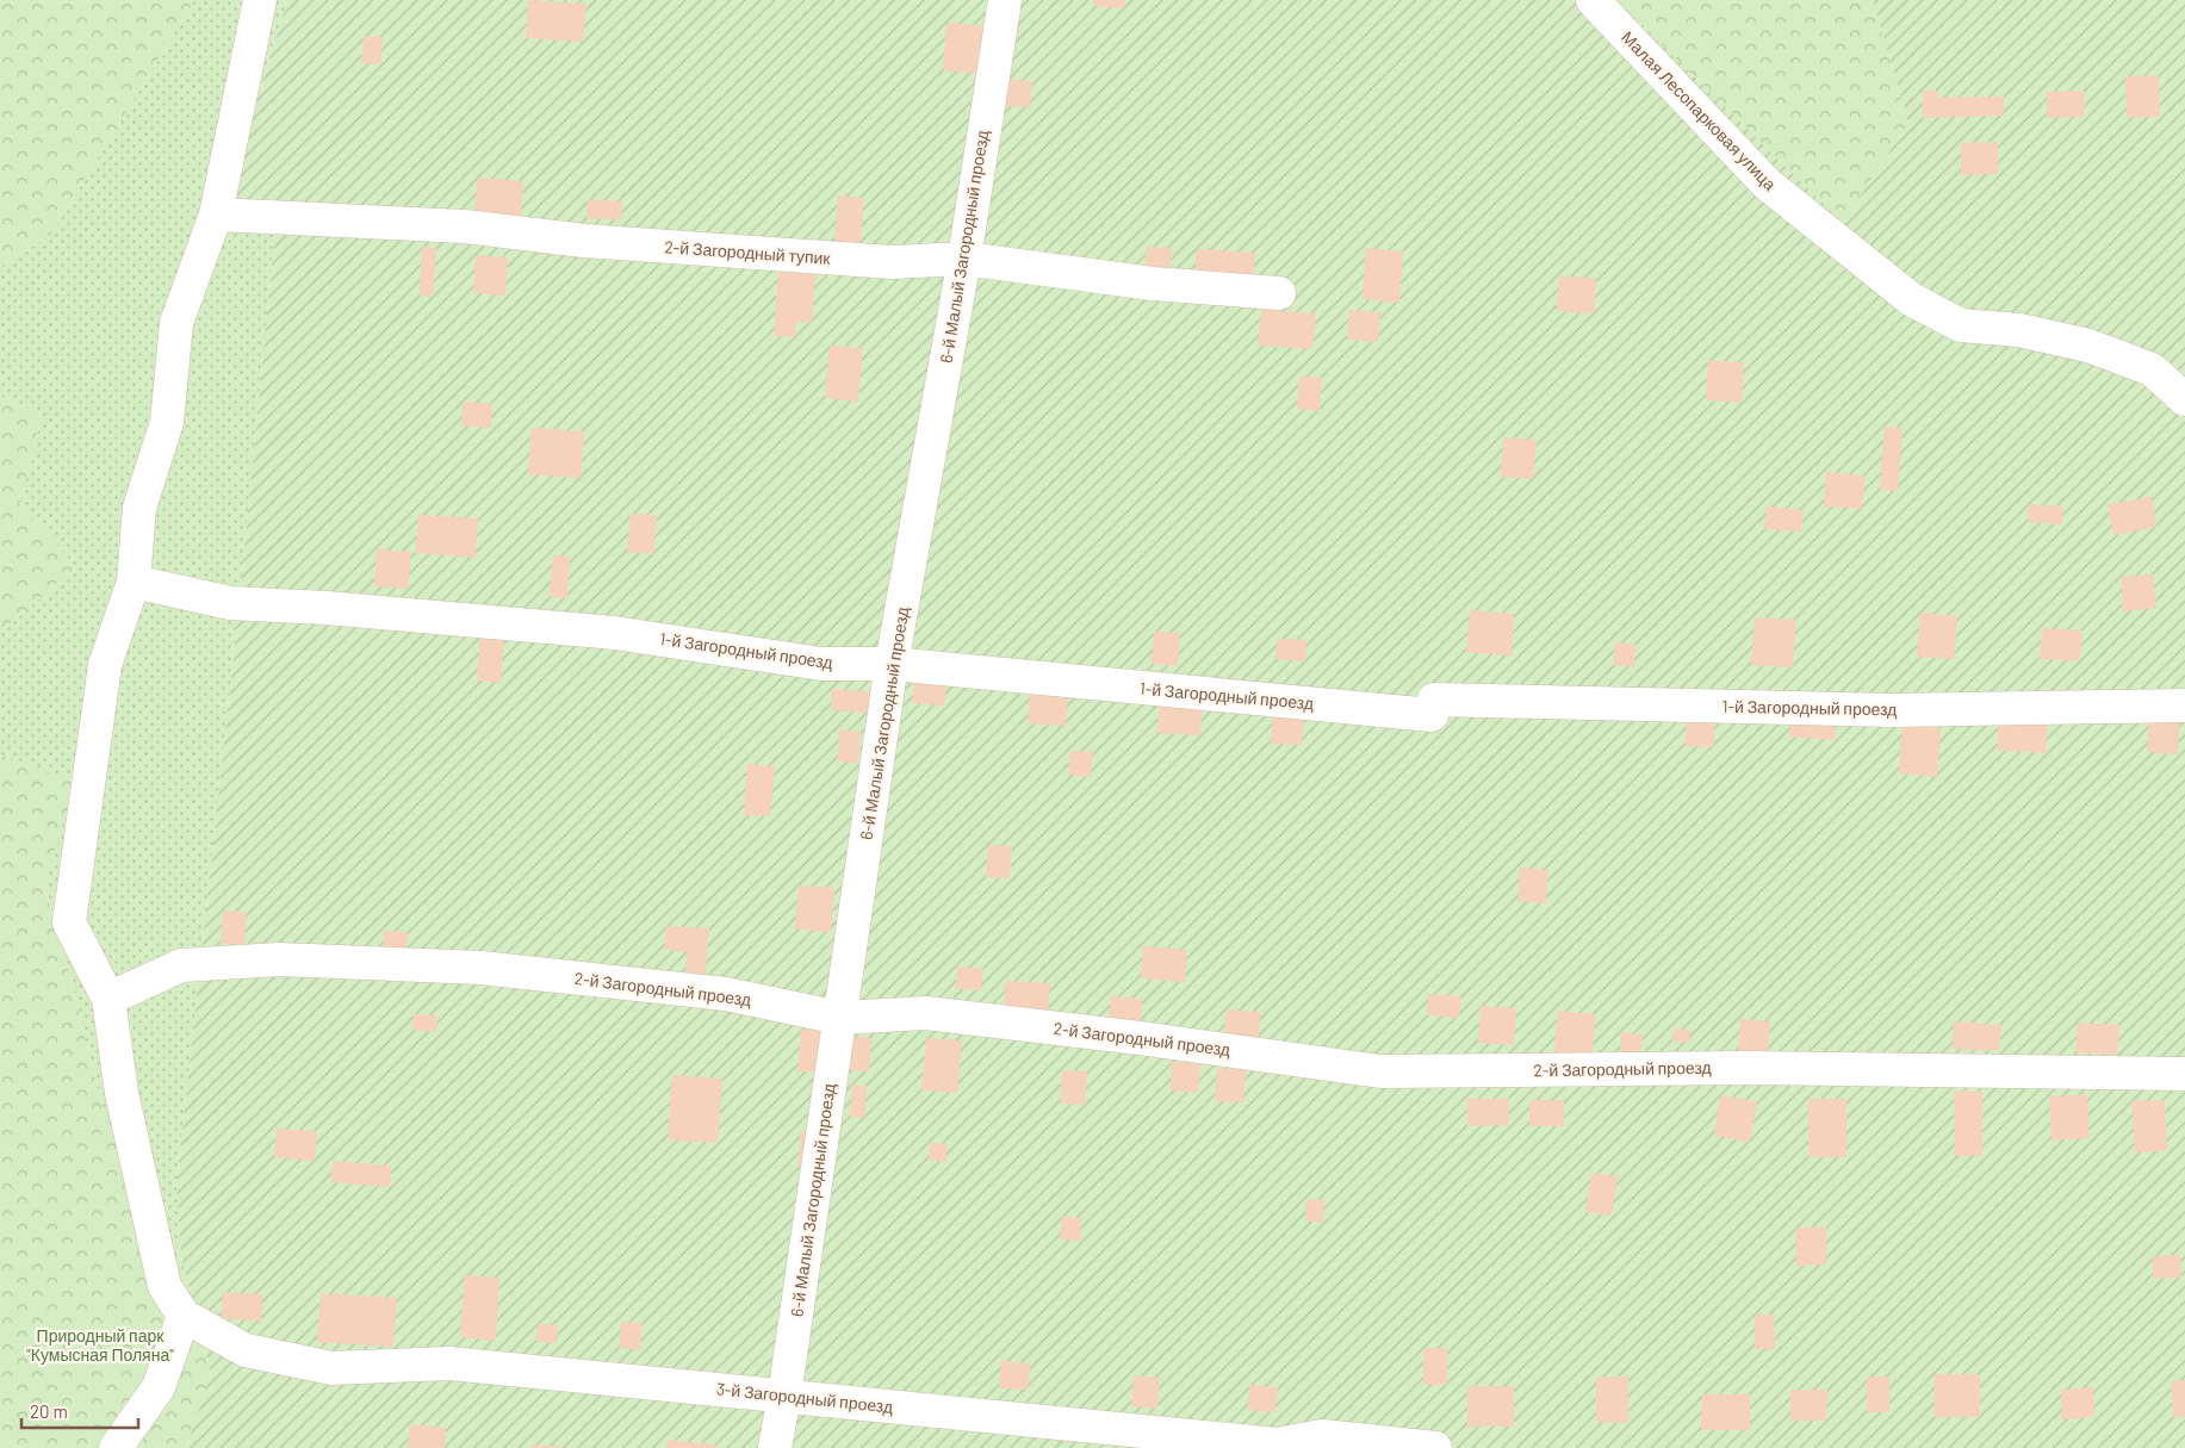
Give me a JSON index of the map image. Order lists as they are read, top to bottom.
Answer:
{
  "streets": {
    "street": [
      "Малая Лесопарковая улица",
      "6-й Малый Загородный проезд",
      "2-й Загородный тупик",
      "1-й Загородный проезд",
      "2-й Загородный проезд",
      "3-й Загородный проезд"
    ]
  },
  "crossings": [
    ["6-й Малый Загородный проезд", "2-й Загородный тупик"],
    ["6-й Малый Загородный проезд", "1-й Загородный проезд"],
    ["6-й Малый Загородный проезд", "2-й Загородный проезд"],
    ["6-й Малый Загородный проезд", "3-й Загородный проезд"]
  ],
  "parks": ["Природный парк \"Кумысная Поляна\""],
  "scale_bar": "20 m"
}
